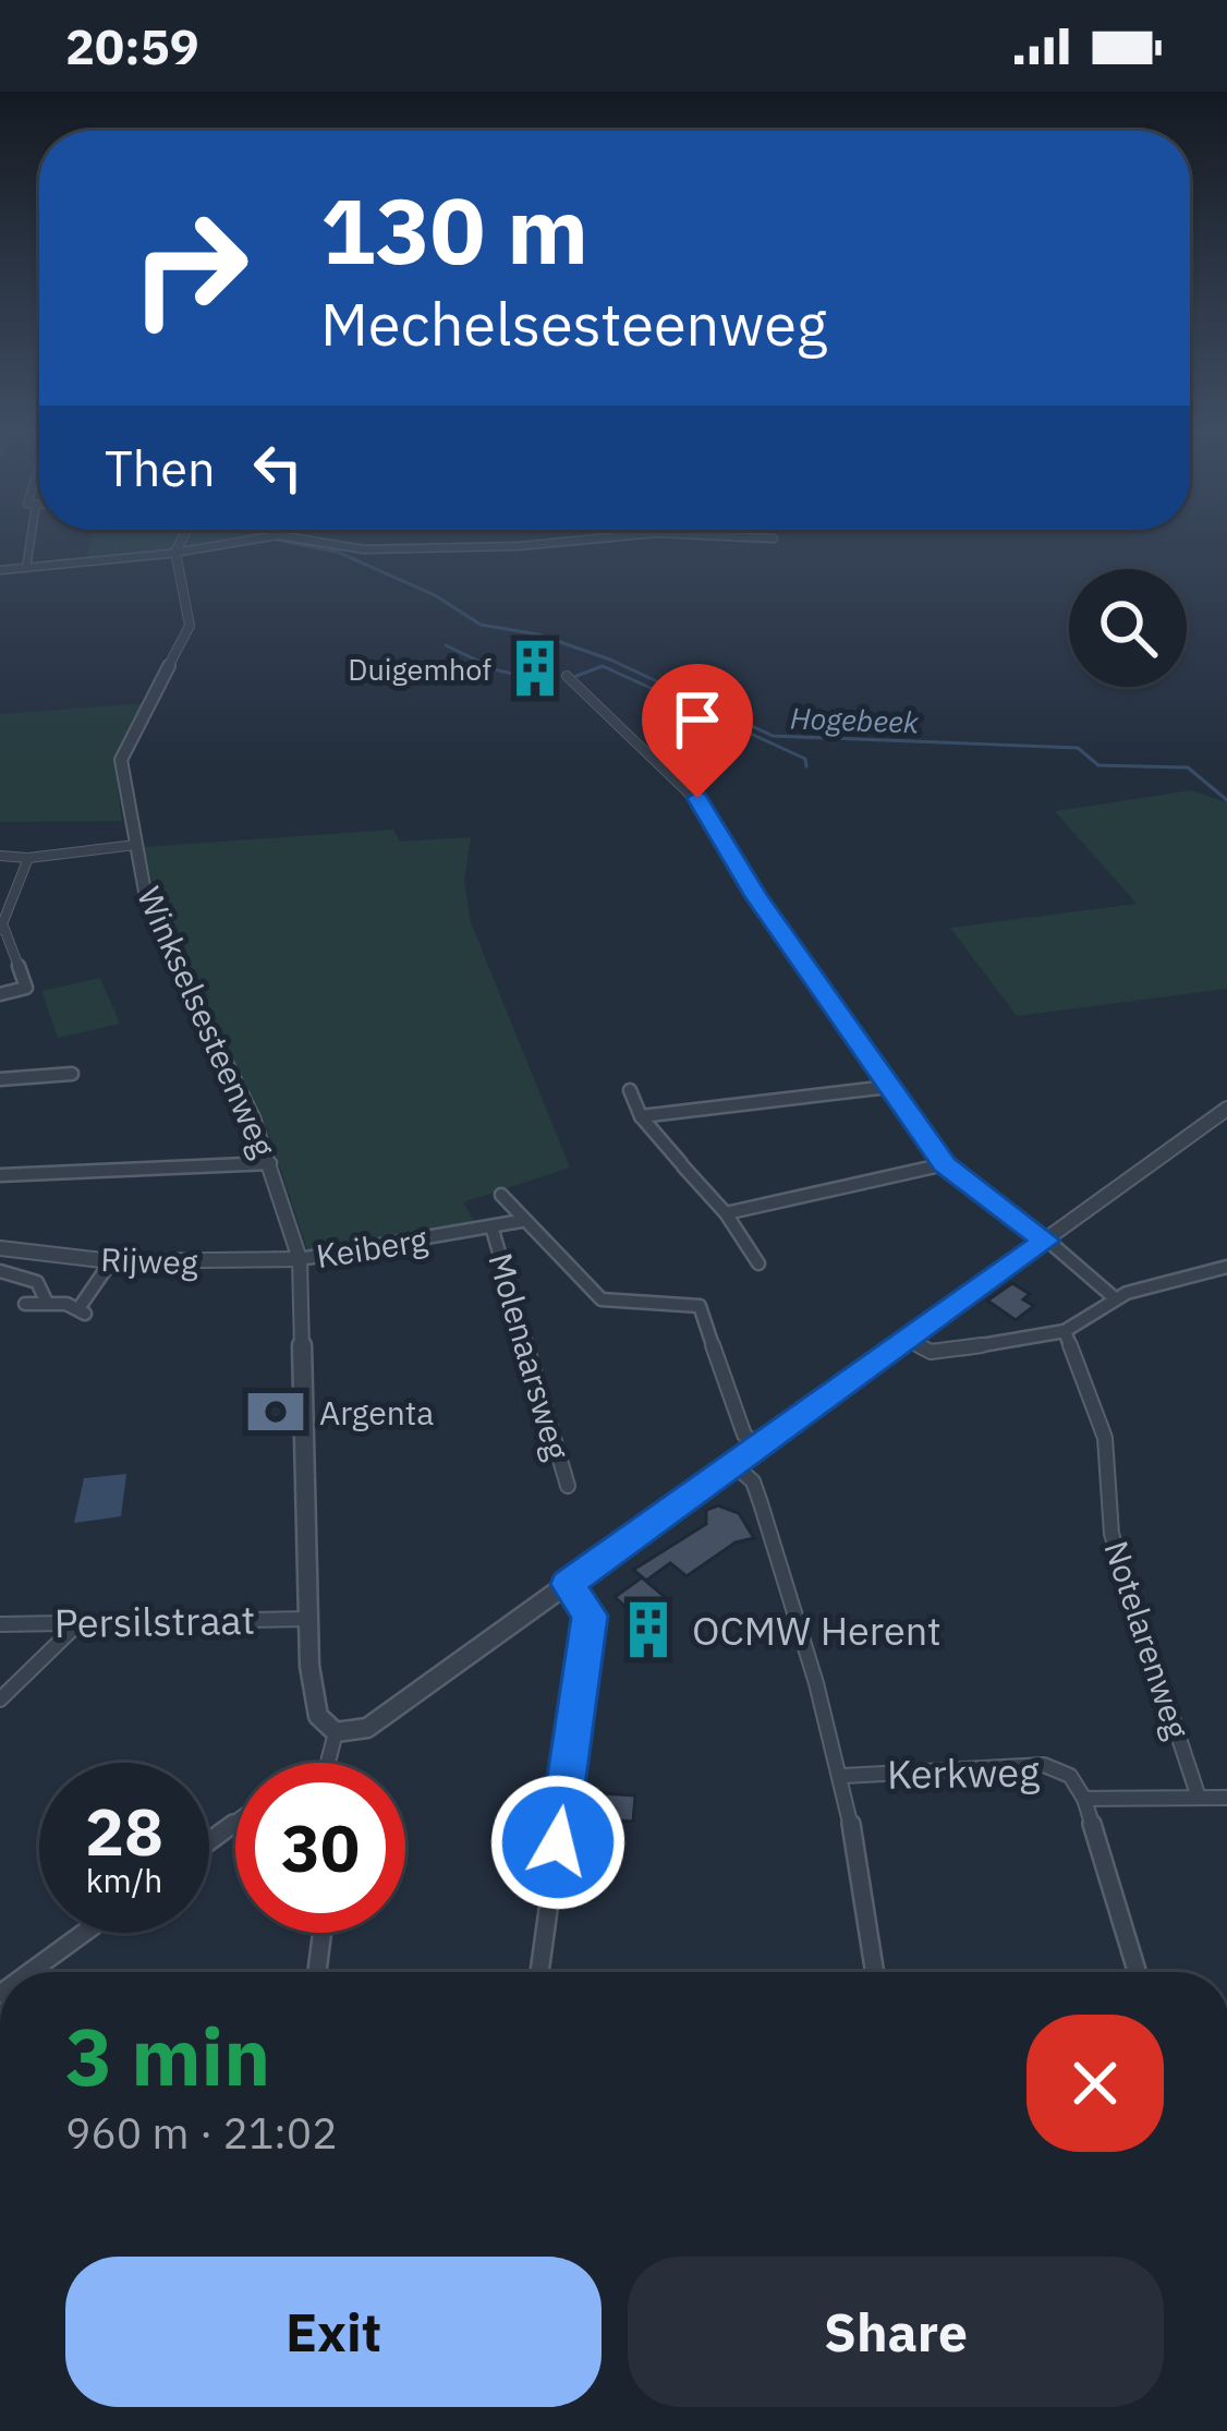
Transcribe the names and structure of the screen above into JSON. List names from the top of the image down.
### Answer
{
  "streets": {
    "street": [
      "Winkselsesteenweg",
      "Keiberg",
      "Rijweg",
      "Molenaarsweg",
      "Persilstraat",
      "Notelarenweg",
      "Kerkweg"
    ]
  },
  "crossings": [
    ["Winkselsesteenweg", "Keiberg"],
    ["Winkselsesteenweg", "Rijweg"],
    ["Winkselsesteenweg", "Persilstraat"],
    ["Keiberg", "Rijweg"],
    ["Keiberg", "Molenaarsweg"],
    ["Notelarenweg", "Kerkweg"]
  ],
  "water": ["Hogebeek"],
  "places": {
    "building": ["Duigemhof", "OCMW Herent"],
    "bank": ["Argenta"]
  },
  "page": {
    "status": "20:59",
    "turn": ["130 m", "Mechelsesteenweg"],
    "then": "Then",
    "speed": "28 km/h",
    "limit": "30",
    "heading": ["3 min", "960 m · 21:02"],
    "buttons": ["Exit", "Share"]
  }
}
